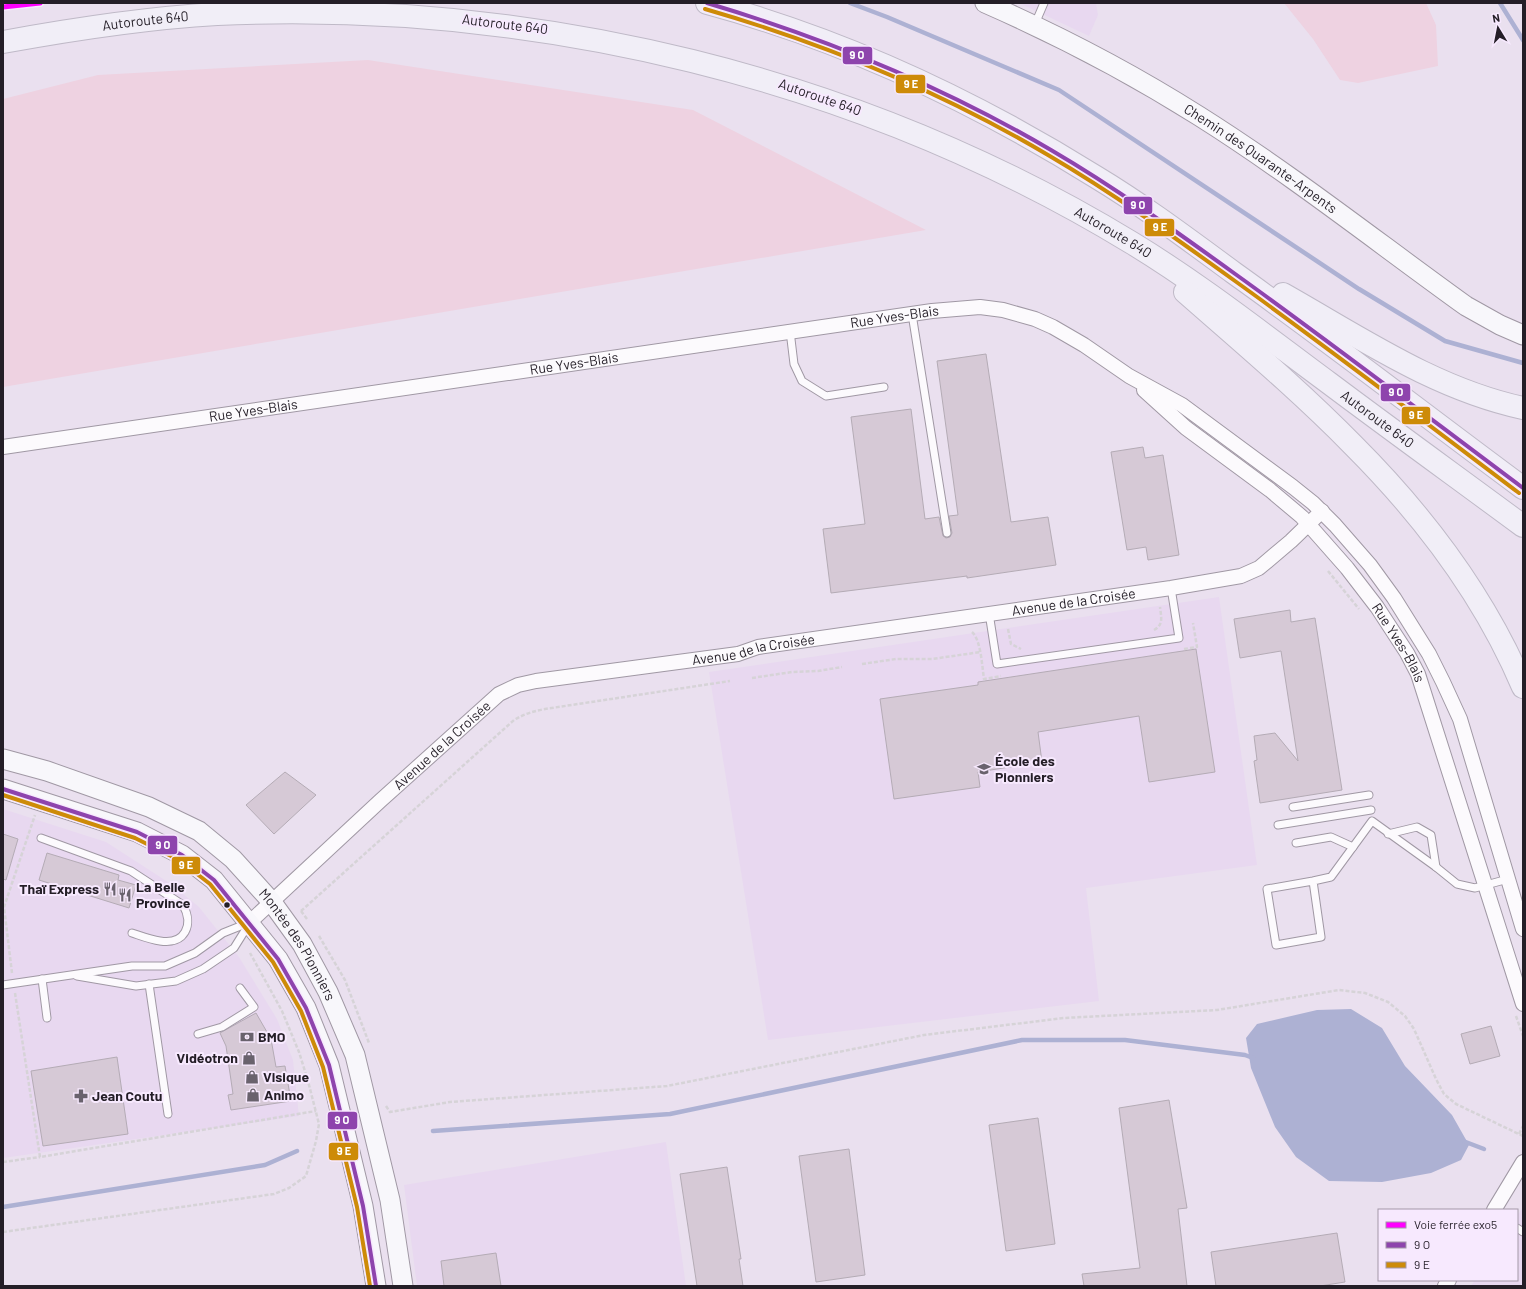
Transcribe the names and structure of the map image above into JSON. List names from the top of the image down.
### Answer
{
  "streets": {
    "highway": ["Autoroute 640"],
    "street": [
      "Chemin des Quarante-Arpents",
      "Rue Yves-Blais",
      "Avenue de la Croisée",
      "Montée des Pionniers"
    ]
  },
  "crossings": [
    ["Rue Yves-Blais", "Avenue de la Croisée"],
    ["Avenue de la Croisée", "Montée des Pionniers"]
  ],
  "places": {
    "school or university": ["École des Pionniers"],
    "restaurant": ["Thaï Express", "La Belle Province"],
    "bank": ["BMO"],
    "shop": ["Vidéotron", "Visique", "Animo"],
    "pharmacy": ["Jean Coutu"]
  },
  "lines": ["rail line exo5"],
  "legend": ["Voie ferrée exo5", "9 O", "9 E"],
  "north": "top"
}
